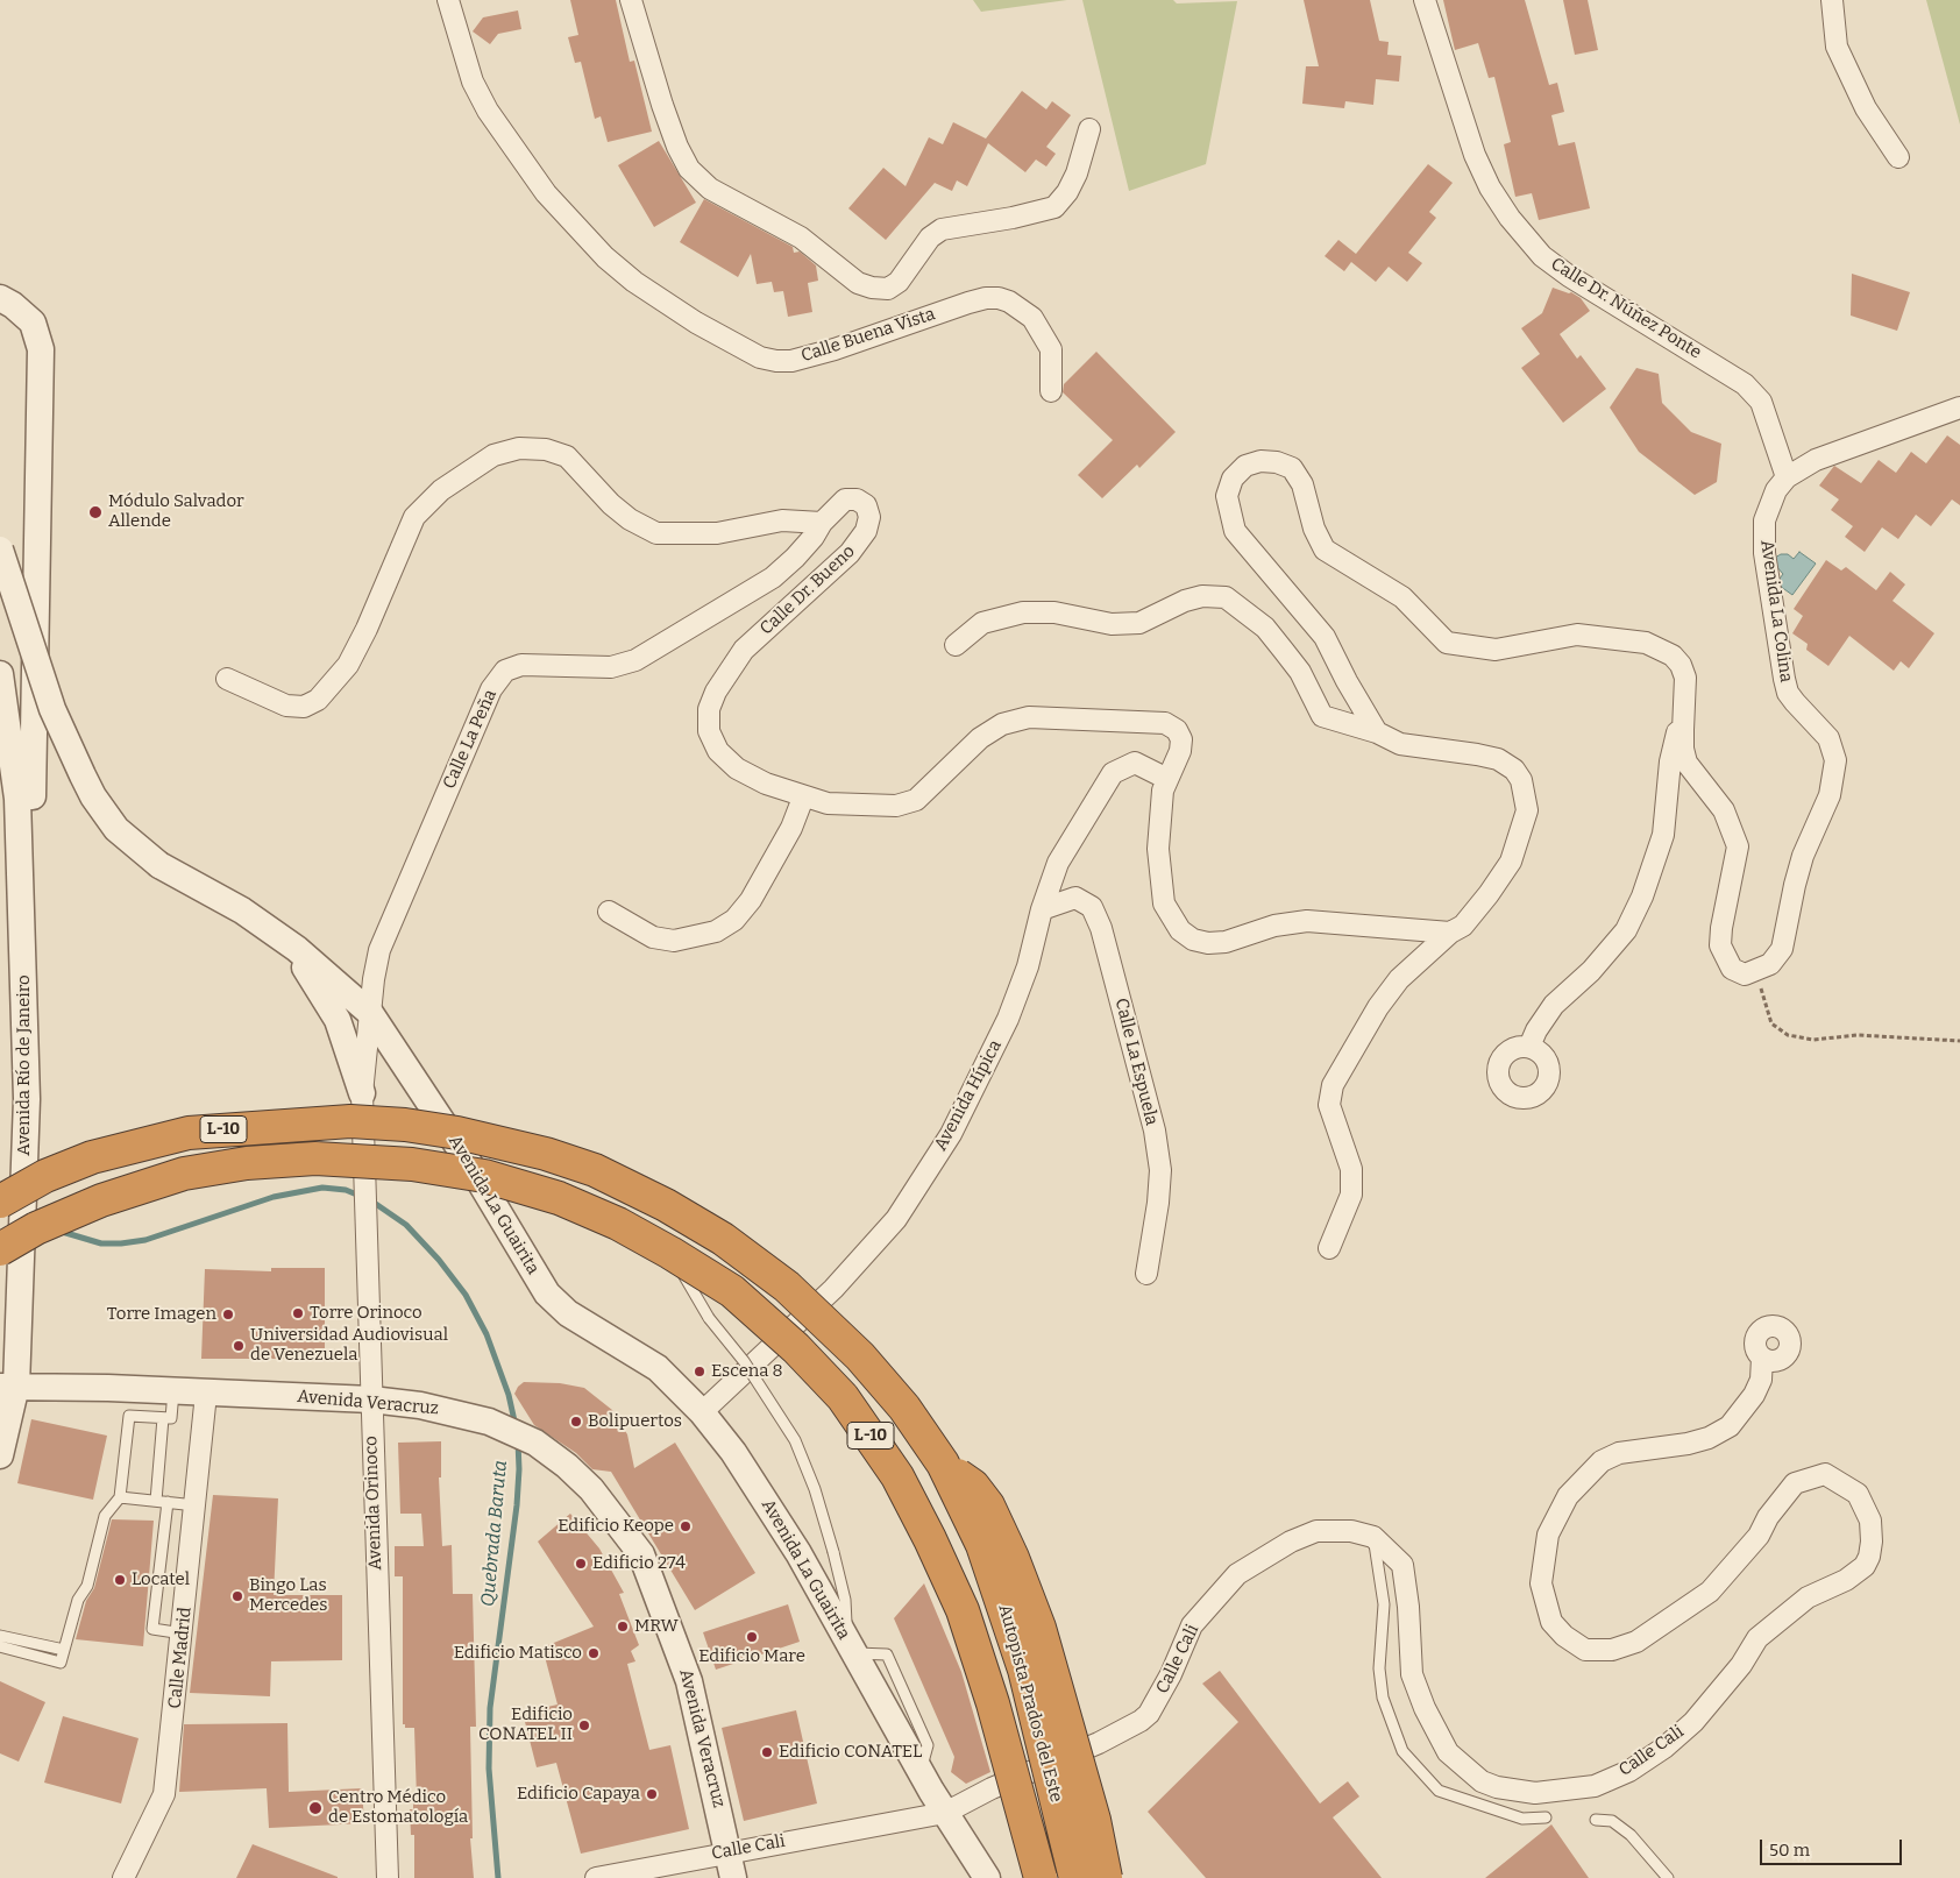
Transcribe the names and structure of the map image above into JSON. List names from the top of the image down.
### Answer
{
  "streets": {
    "highway": ["L-10", "Autopista Prados del Este"],
    "street": [
      "Calle Dr. Núñez Ponte",
      "Calle Buena Vista",
      "Calle Dr. Bueno",
      "Avenida La Colina",
      "Calle La Peña",
      "Calle La Espuela",
      "Avenida Río de Janeiro",
      "Avenida Hípica",
      "Avenida La Guairita",
      "Avenida Veracruz",
      "Avenida Orinoco",
      "Calle Madrid",
      "Calle Cali"
    ]
  },
  "crossings": [
    ["Calle Dr. Núñez Ponte", "Avenida La Colina"],
    ["Calle Dr. Bueno", "Calle La Peña"],
    ["Calle Dr. Bueno", "Avenida Hípica"],
    ["Calle La Peña", "Avenida La Guairita"],
    ["Calle La Peña", "Avenida Orinoco"],
    ["Calle La Espuela", "Avenida Hípica"],
    ["Avenida Río de Janeiro", "Avenida Veracruz"],
    ["Avenida Hípica", "Avenida La Guairita"],
    ["L-10", "Autopista Prados del Este"],
    ["Avenida La Guairita", "Calle Cali"],
    ["Avenida Veracruz", "Avenida Orinoco"],
    ["Avenida Veracruz", "Calle Madrid"],
    ["Avenida Veracruz", "Calle Cali"]
  ],
  "water": ["Quebrada Baruta"],
  "places": [
    "Módulo Salvador Allende",
    "Torre Orinoco",
    "Torre Imagen",
    "Universidad Audiovisual de Venezuela",
    "Escena 8",
    "Bolipuertos",
    "Edificio Keope",
    "Edificio 274",
    "Locatel",
    "Bingo Las Mercedes",
    "MRW",
    "Edificio Mare",
    "Edificio Matisco",
    "Edificio CONATEL II",
    "Edificio CONATEL",
    "Edificio Capaya",
    "Centro Médico de Estomatología"
  ],
  "scale_bar": "50 m"
}
